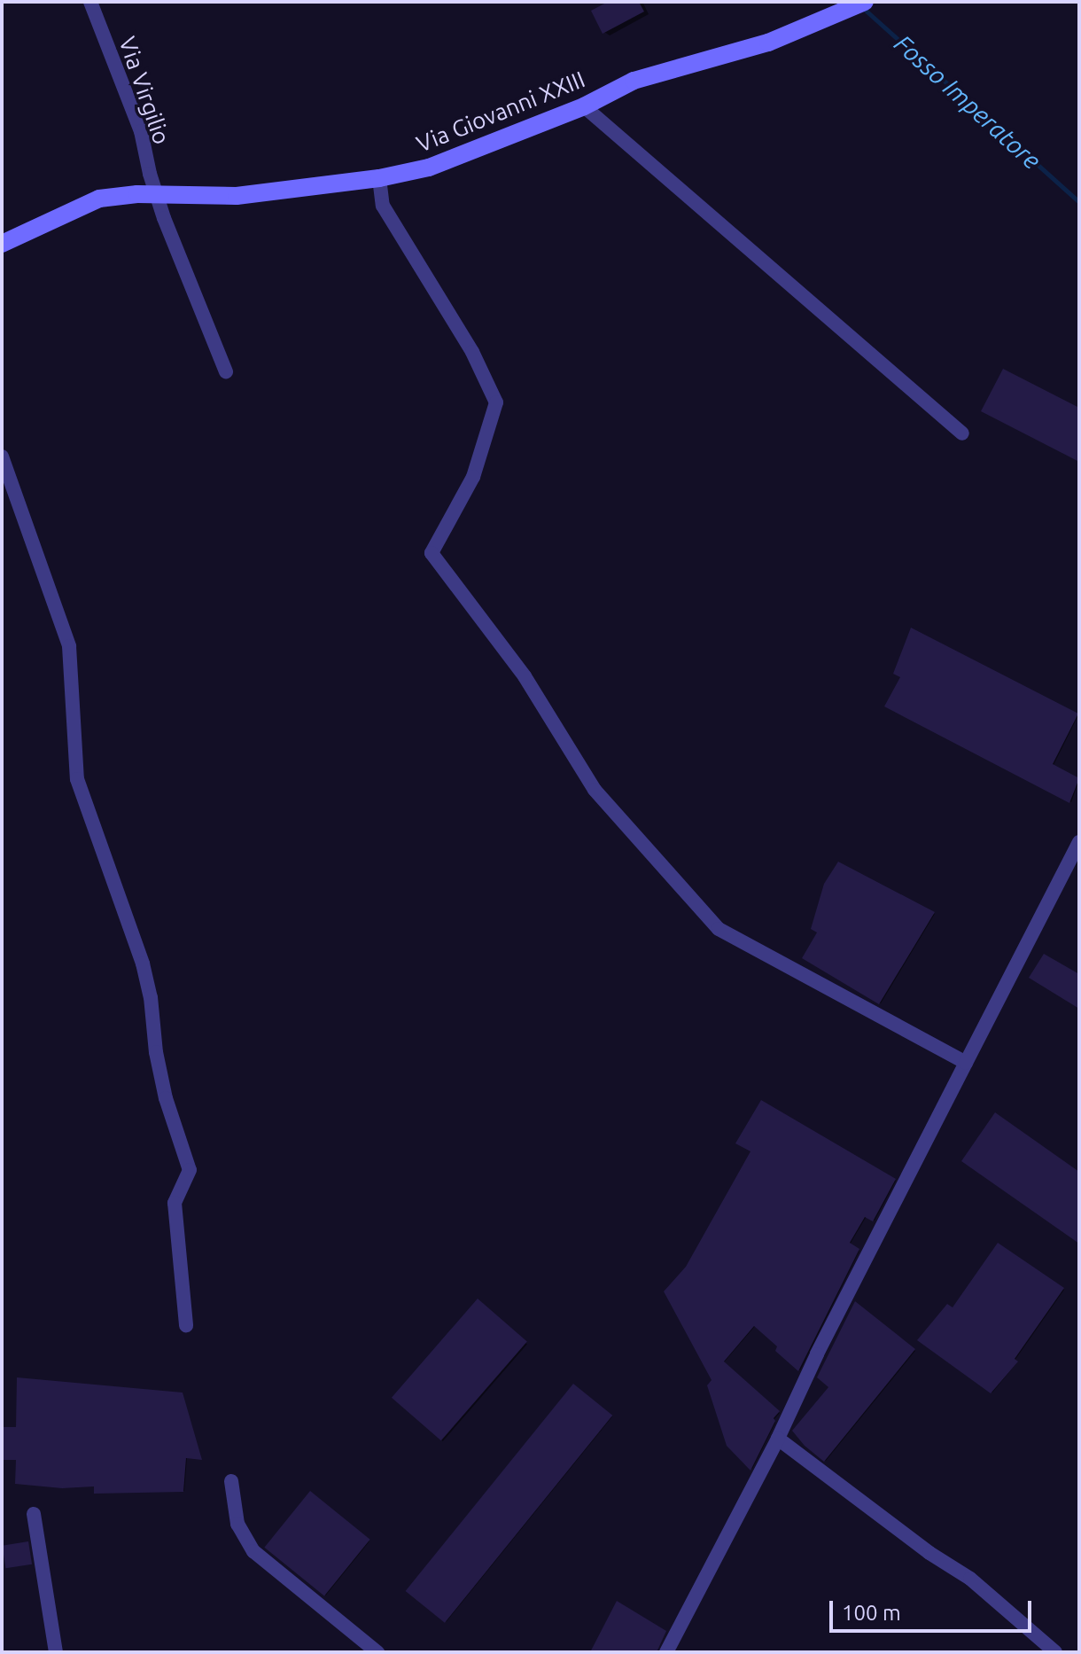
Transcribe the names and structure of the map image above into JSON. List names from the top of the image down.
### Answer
{
  "streets": {
    "main road": ["Via Giovanni XXIII"],
    "street": ["Via Virgilio"]
  },
  "crossings": [
    ["Via Virgilio", "Via Giovanni XXIII"]
  ],
  "water": ["Fosso Imperatore"],
  "scale_bar": "100 m"
}
